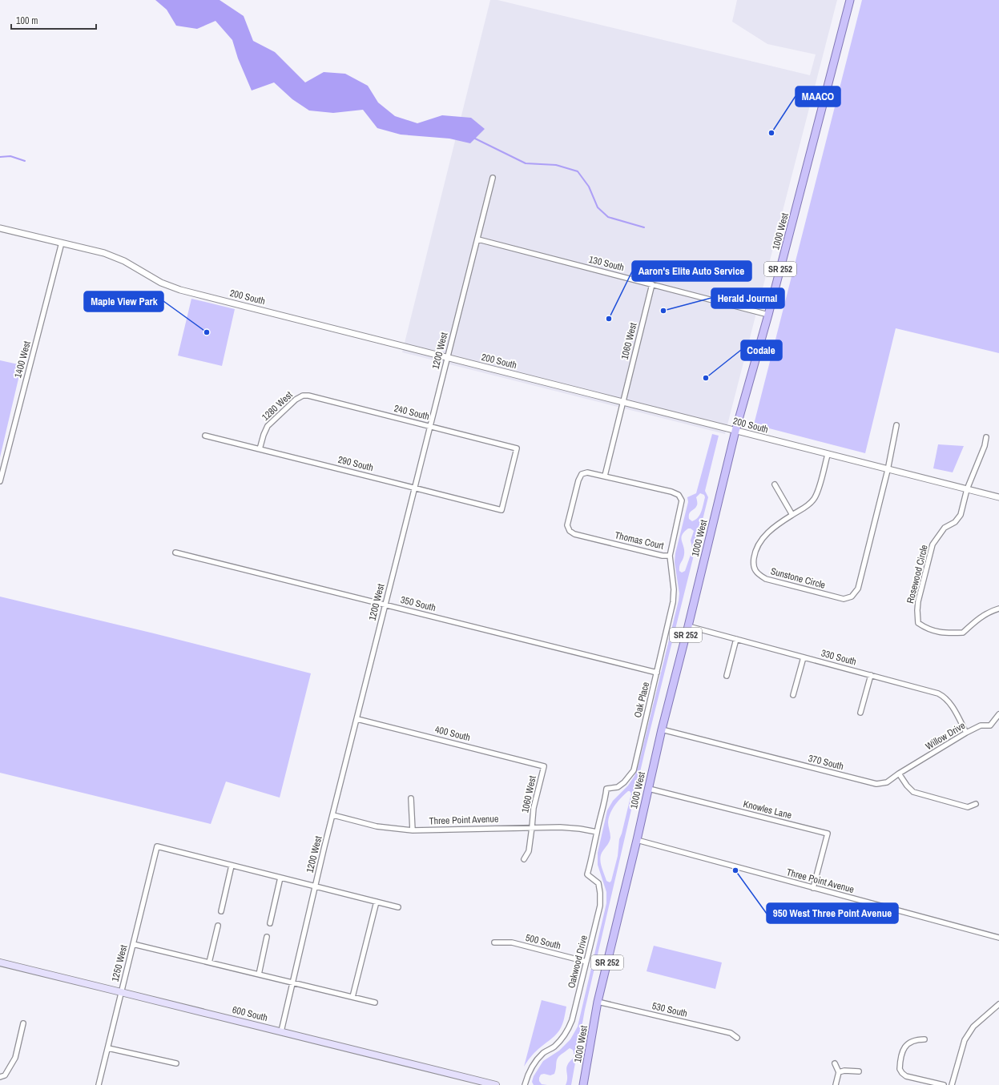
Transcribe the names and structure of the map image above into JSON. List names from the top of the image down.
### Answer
{
  "streets": {
    "main road": ["1000 West", "SR 252", "600 South"],
    "street": [
      "130 South",
      "200 South",
      "1060 West",
      "1200 West",
      "1400 West",
      "1280 West",
      "240 South",
      "290 South",
      "Thomas Court",
      "Rosewood Circle",
      "Sunstone Circle",
      "350 South",
      "330 South",
      "Oak Place",
      "400 South",
      "Willow Drive",
      "370 South",
      "Knowles Lane",
      "Three Point Avenue",
      "500 South",
      "Oakwood Drive",
      "1250 West",
      "530 South"
    ]
  },
  "crossings": [
    ["1000 West", "130 South"],
    ["1000 West", "200 South"],
    ["1000 West", "330 South"],
    ["1000 West", "370 South"],
    ["1000 West", "Knowles Lane"],
    ["1000 West", "Three Point Avenue"],
    ["1000 West", "530 South"],
    ["130 South", "1060 West"],
    ["130 South", "1200 West"],
    ["200 South", "1060 West"],
    ["200 South", "1200 West"],
    ["200 South", "1400 West"],
    ["200 South", "Rosewood Circle"],
    ["200 South", "Sunstone Circle"],
    ["1060 West", "400 South"],
    ["1060 West", "Three Point Avenue"],
    ["1200 West", "240 South"],
    ["1200 West", "290 South"],
    ["1200 West", "350 South"],
    ["1200 West", "400 South"],
    ["1200 West", "Three Point Avenue"],
    ["1200 West", "600 South"],
    ["1280 West", "240 South"],
    ["1280 West", "290 South"],
    ["240 South", "290 South"],
    ["Thomas Court", "Oak Place"],
    ["350 South", "Oak Place"],
    ["330 South", "Willow Drive"],
    ["Oak Place", "Three Point Avenue"],
    ["Oak Place", "Oakwood Drive"],
    ["Willow Drive", "370 South"],
    ["Knowles Lane", "Three Point Avenue"],
    ["Three Point Avenue", "Oakwood Drive"],
    ["500 South", "Oakwood Drive"],
    ["1250 West", "600 South"]
  ],
  "places": [
    "MAACO",
    "Herald Journal",
    "Aaron's Elite Auto Service",
    "Maple View Park",
    "Codale",
    "950 West Three Point Avenue"
  ],
  "scale_bar": "100 m"
}
